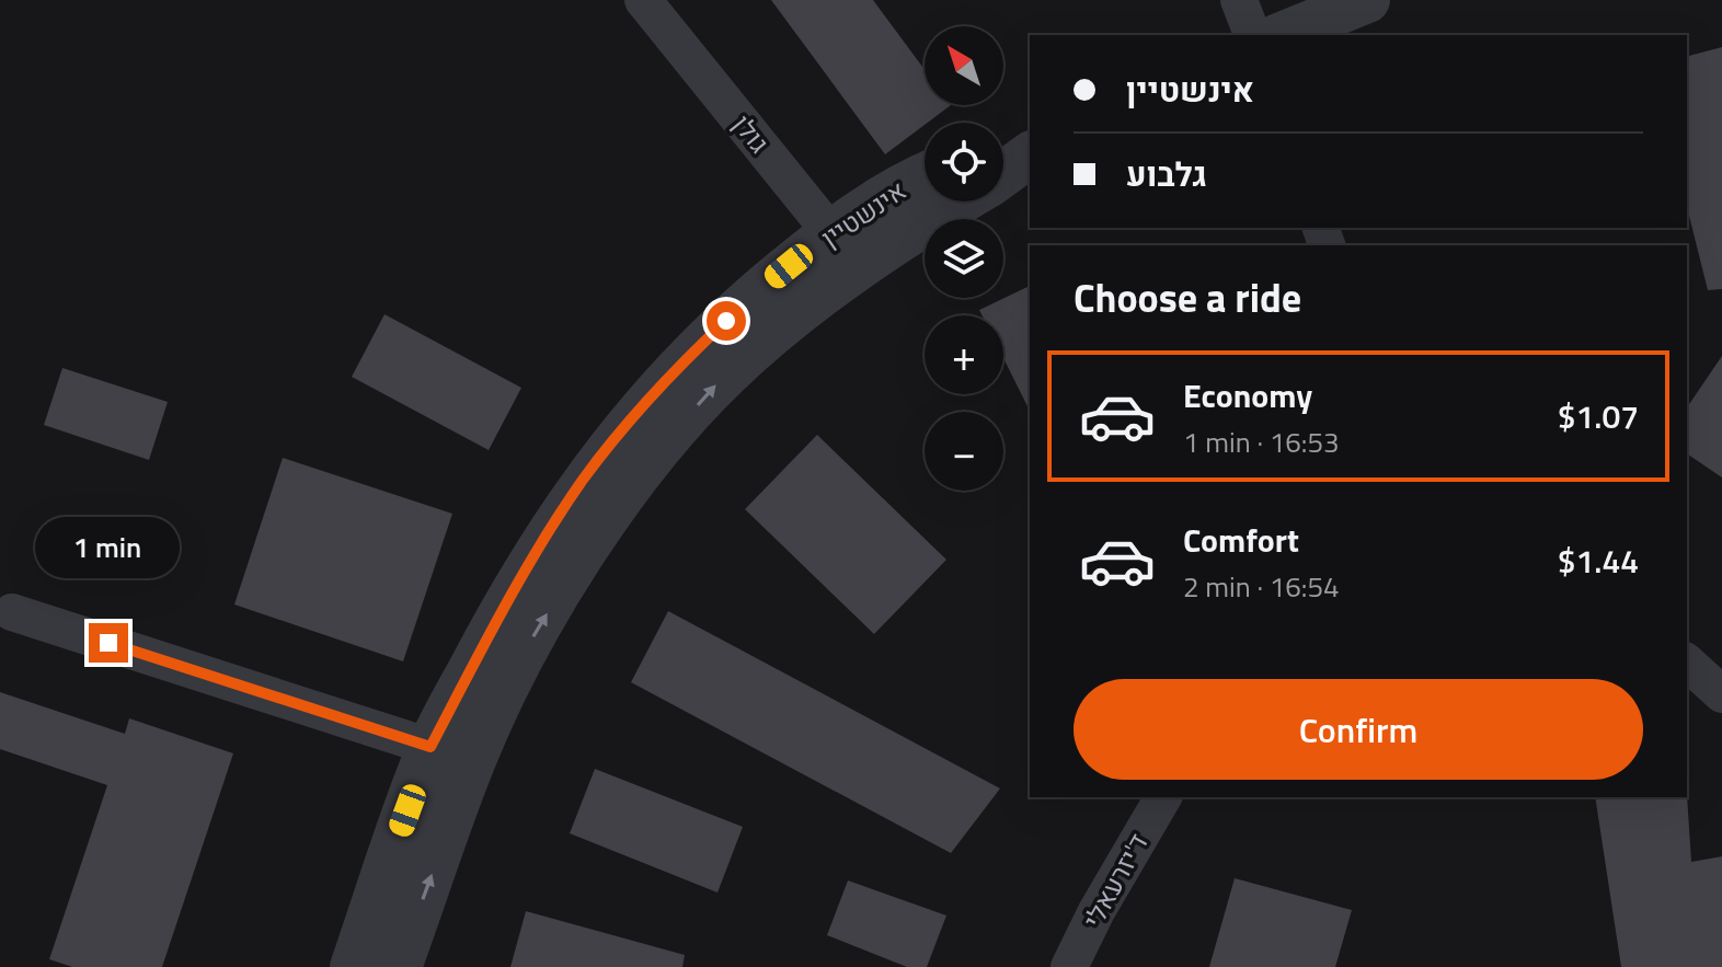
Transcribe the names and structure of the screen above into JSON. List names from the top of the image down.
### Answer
{
  "streets": {
    "street": ["גולן", "אינשטיין", "ד'יזרעאלי"]
  },
  "crossings": [
    ["גולן", "אינשטיין"]
  ],
  "north": "top left",
  "page": {
    "map_buttons": ["+", "−"],
    "banner": ["אינשטיין", "גלבוע"],
    "heading": "Choose a ride",
    "list": [
      {
        "name": "Economy",
        "note": "1 min · 16:53",
        "value": "$1.07"
      },
      {
        "name": "Comfort",
        "note": "2 min · 16:54",
        "value": "$1.44"
      }
    ],
    "bubble": "1 min",
    "buttons": "Confirm"
  }
}
